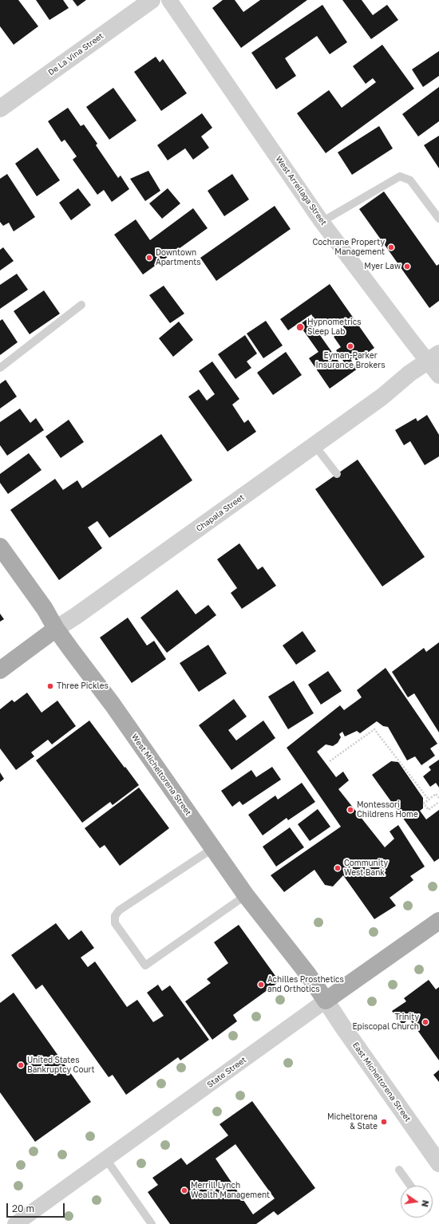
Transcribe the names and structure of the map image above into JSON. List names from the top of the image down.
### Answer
{
  "streets": {
    "main road": ["Chapala Street", "West Micheltorena Street", "State Street"],
    "street": ["De La Vina Street", "West Arrellaga Street", "East Micheltorena Street"]
  },
  "crossings": [
    ["West Arrellaga Street", "Chapala Street"],
    ["Chapala Street", "West Micheltorena Street"],
    ["West Micheltorena Street", "State Street"],
    ["West Micheltorena Street", "East Micheltorena Street"],
    ["State Street", "East Micheltorena Street"]
  ],
  "places": [
    "Cochrane Property Management",
    "Downtown Apartments",
    "Myer Law",
    "Hypnometrics Sleep Lab",
    "Eyman-Parker Insurance Brokers",
    "Three Pickles",
    "Montessori Childrens Home",
    "Community West Bank",
    "Achilles Prosthetics and Orthotics",
    "Trinity Episcopal Church",
    "United States Bankruptcy Court",
    "Micheltorena & State",
    "Merrill Lynch Wealth Management"
  ],
  "scale_bar": "20 m",
  "north": "right"
}
